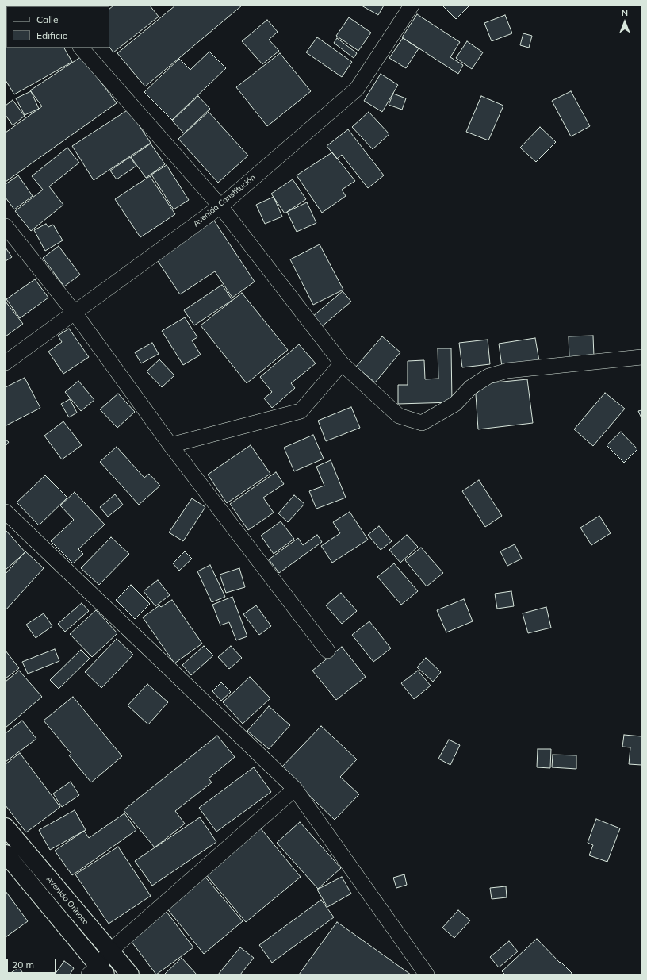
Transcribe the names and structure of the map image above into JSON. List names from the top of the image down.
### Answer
{
  "streets": {
    "main road": ["Avenida Orinoco"],
    "street": ["Avenida Constitución"]
  },
  "legend": ["Calle", "Edificio"],
  "scale_bar": "20 m",
  "north": "top"
}
